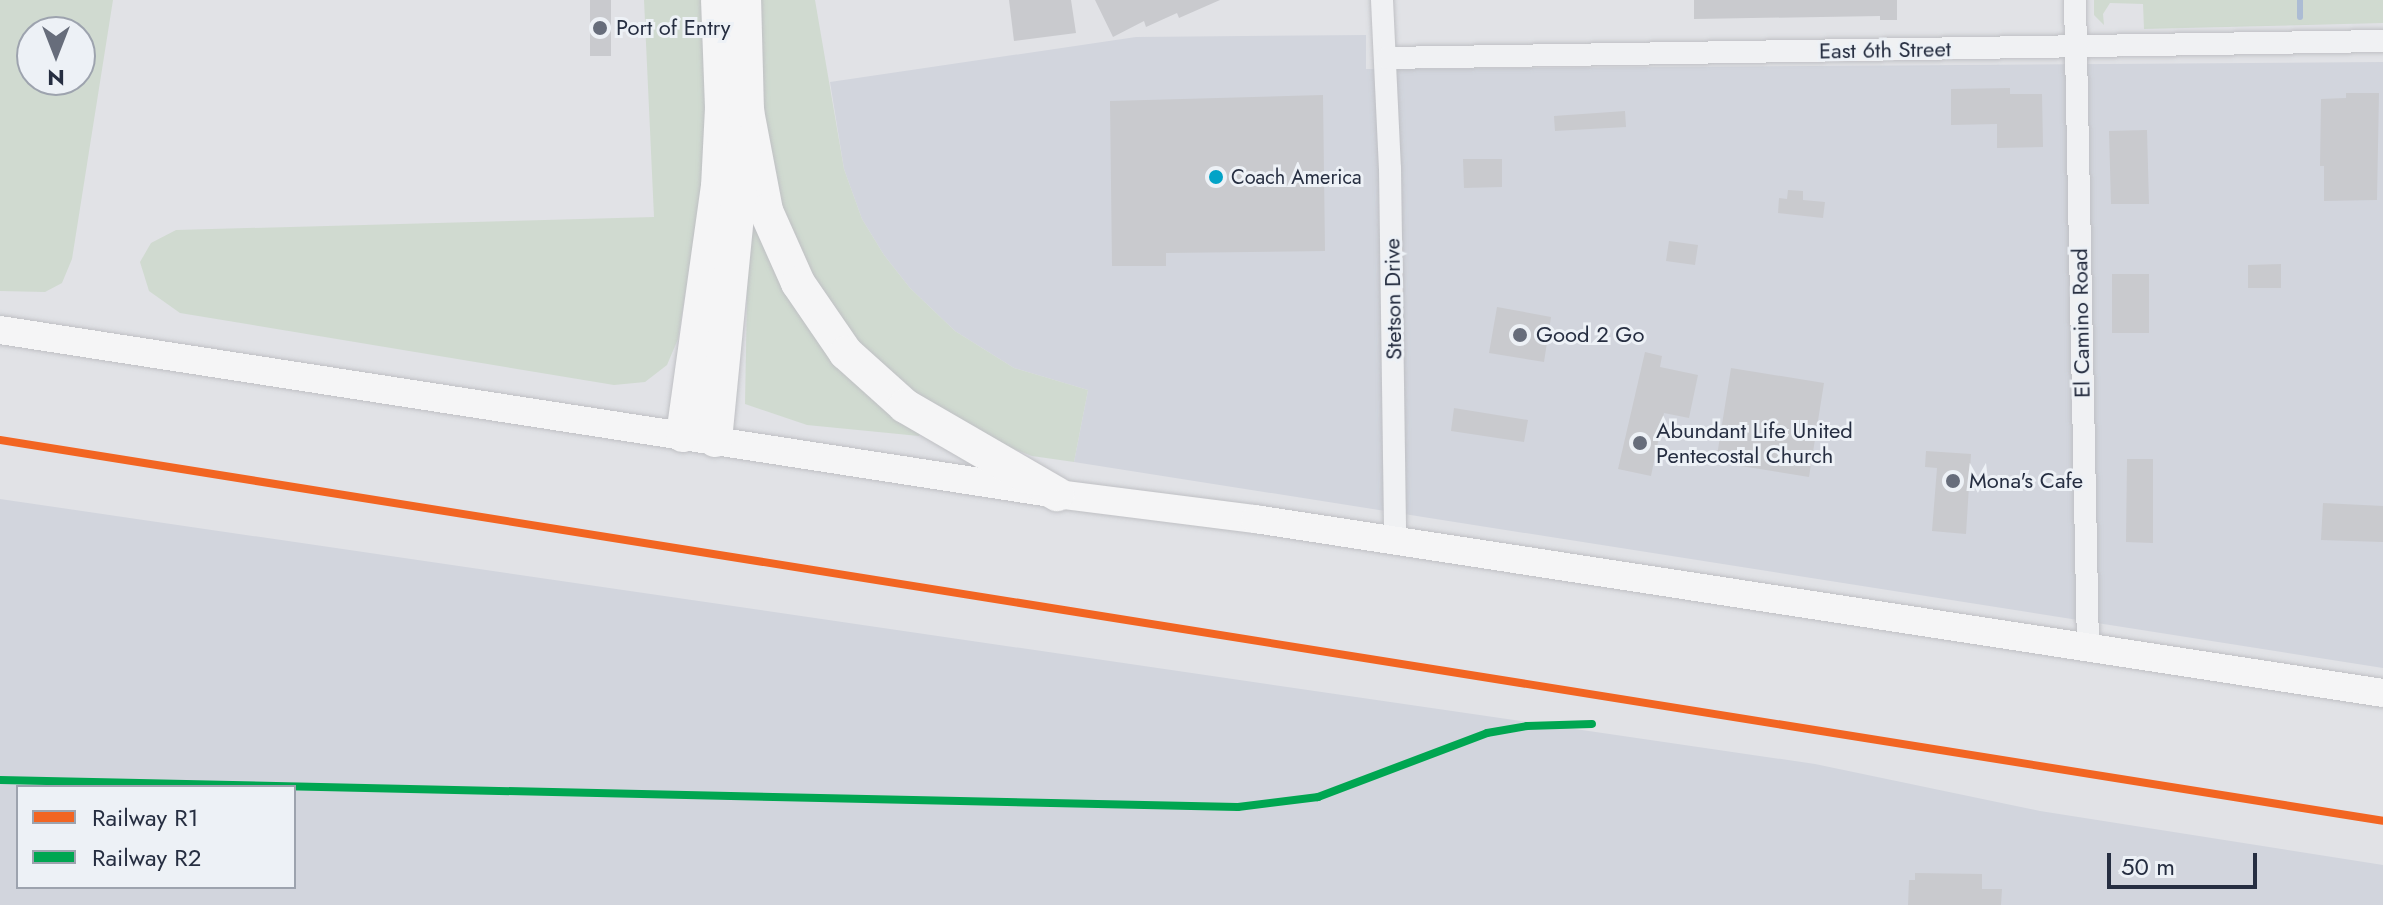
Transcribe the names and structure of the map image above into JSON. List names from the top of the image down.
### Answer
{
  "streets": {
    "street": ["East 6th Street", "Stetson Drive", "El Camino Road"]
  },
  "crossings": [
    ["East 6th Street", "Stetson Drive"],
    ["East 6th Street", "El Camino Road"]
  ],
  "places": [
    "Port of Entry",
    "Coach America",
    "Good 2 Go",
    "Abundant Life United Pentecostal Church",
    "Mona's Cafe"
  ],
  "lines": ["rail line R1", "rail line R2"],
  "legend": ["Railway R1", "Railway R2"],
  "scale_bar": "50 m",
  "north": "bottom"
}
